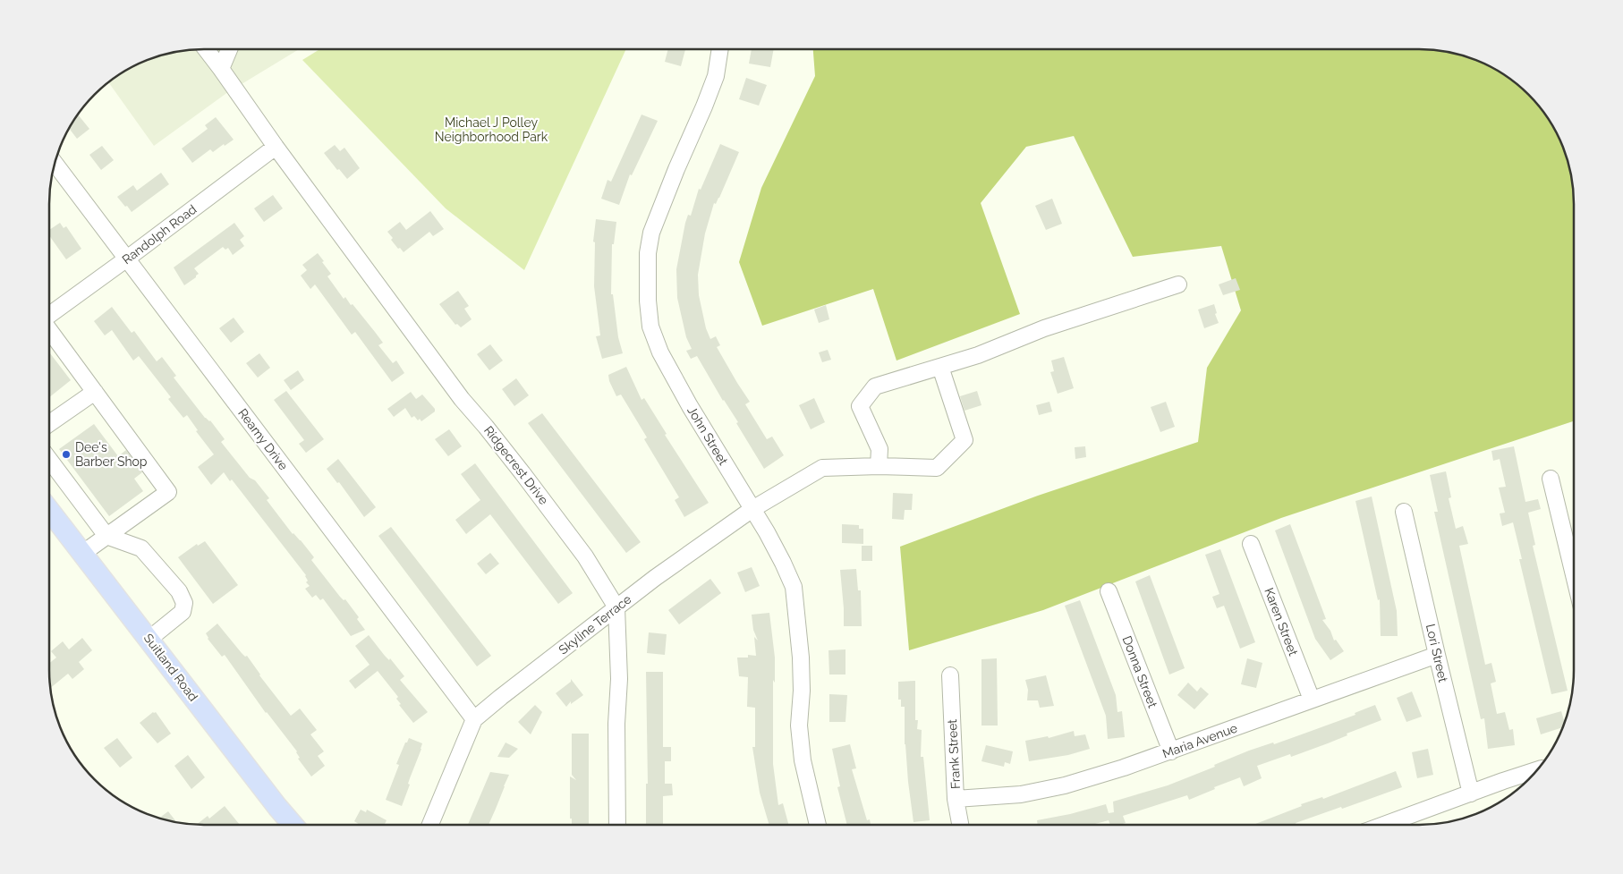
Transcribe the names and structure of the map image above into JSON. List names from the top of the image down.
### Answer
{
  "streets": {
    "main road": ["Suitland Road"],
    "street": [
      "Randolph Road",
      "John Street",
      "Reamy Drive",
      "Ridgecrest Drive",
      "Karen Street",
      "Skyline Terrace",
      "Lori Street",
      "Donna Street",
      "Maria Avenue",
      "Frank Street"
    ]
  },
  "crossings": [
    ["Randolph Road", "Reamy Drive"],
    ["Randolph Road", "Ridgecrest Drive"],
    ["John Street", "Skyline Terrace"],
    ["Reamy Drive", "Skyline Terrace"],
    ["Ridgecrest Drive", "Skyline Terrace"],
    ["Karen Street", "Maria Avenue"],
    ["Lori Street", "Maria Avenue"],
    ["Donna Street", "Maria Avenue"],
    ["Maria Avenue", "Frank Street"]
  ],
  "parks": ["Michael J Polley Neighborhood Park"],
  "places": ["Dee's Barber Shop"]
}
